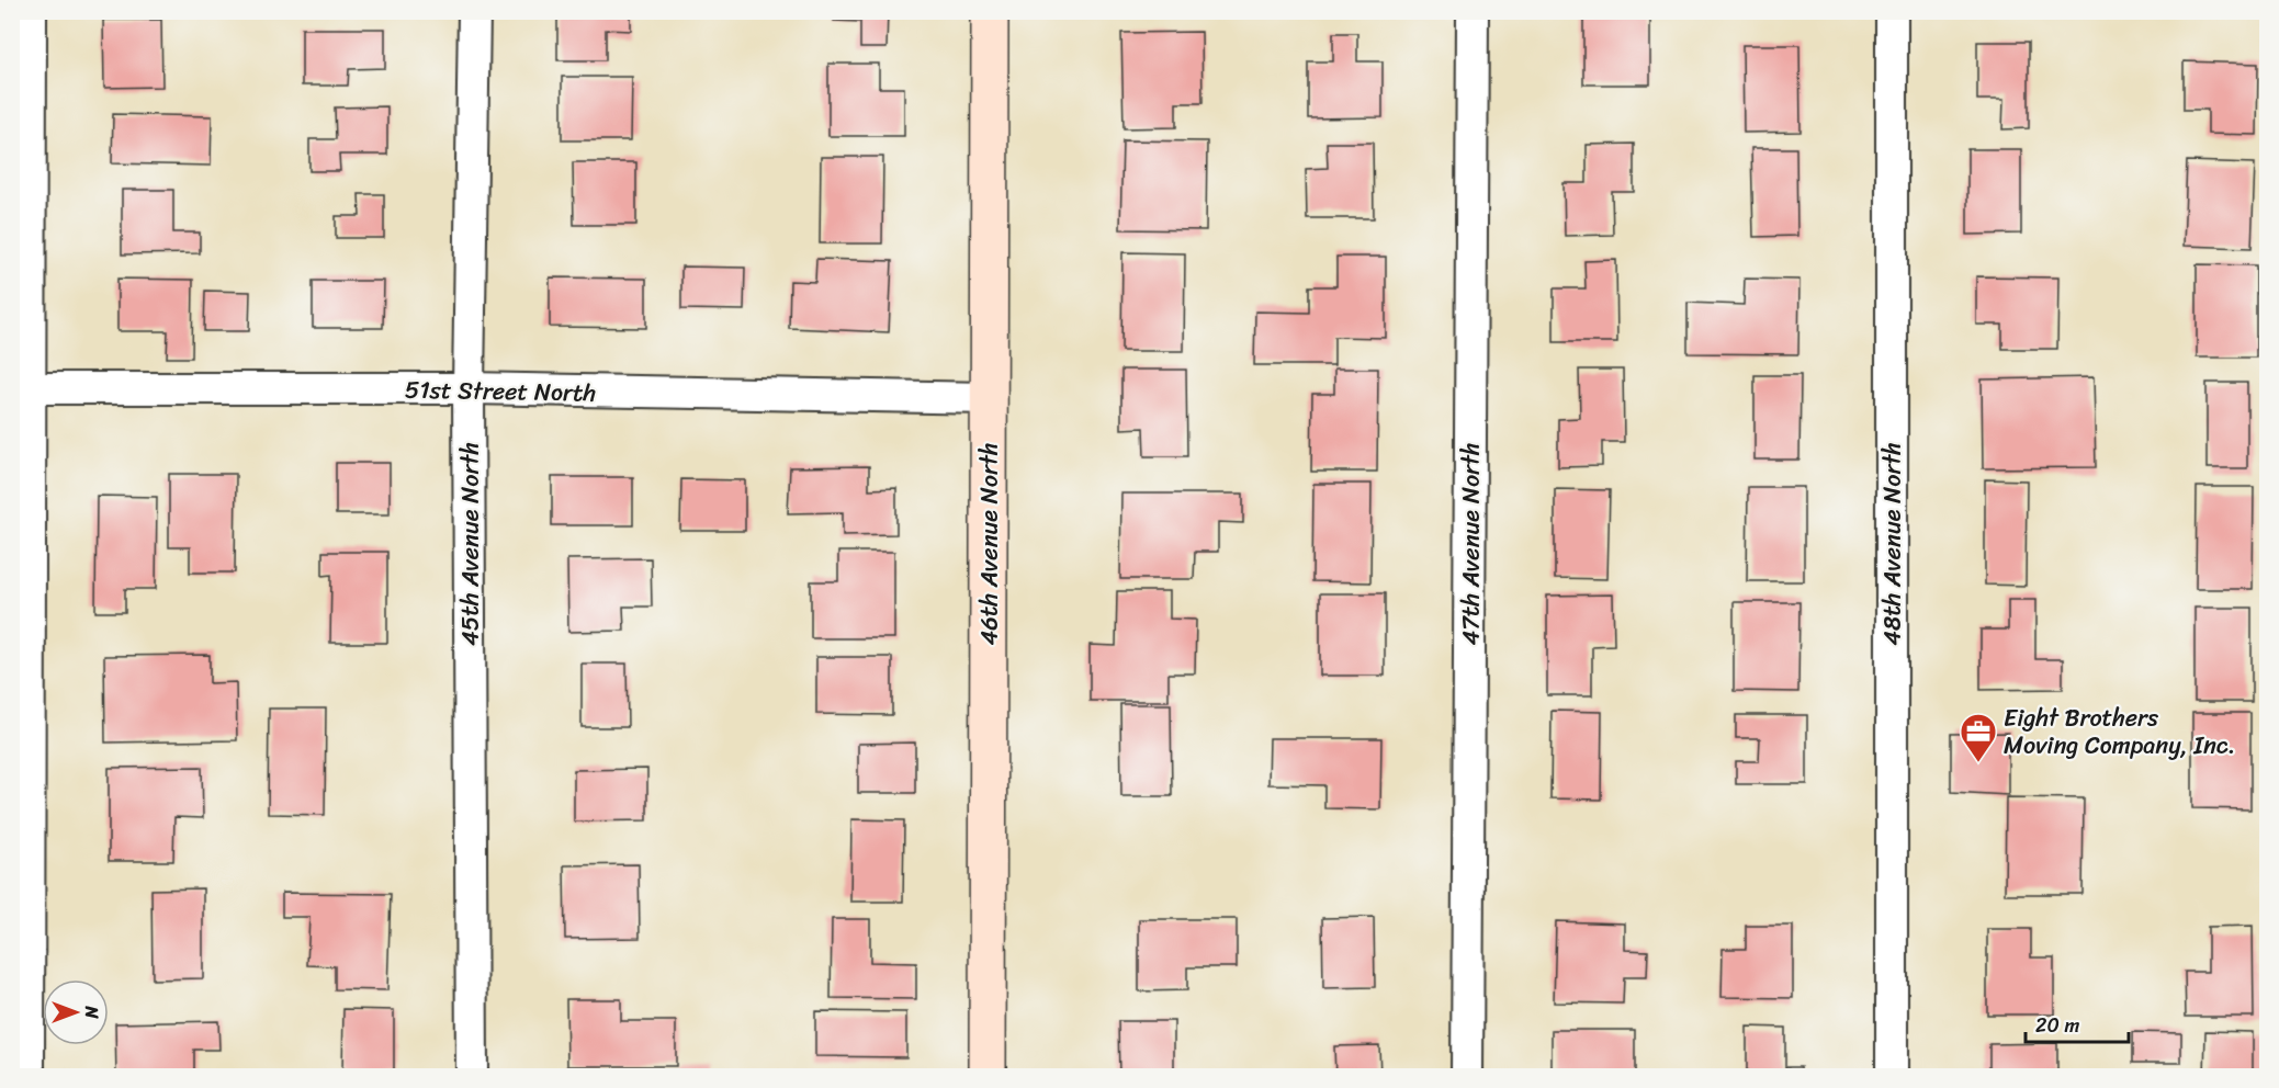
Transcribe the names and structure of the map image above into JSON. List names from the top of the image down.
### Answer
{
  "streets": {
    "street": [
      "51st Street North",
      "45th Avenue North",
      "46th Avenue North",
      "47th Avenue North",
      "48th Avenue North"
    ]
  },
  "crossings": [
    ["51st Street North", "45th Avenue North"],
    ["51st Street North", "46th Avenue North"]
  ],
  "places": {
    "office": ["Eight Brothers Moving Company, Inc."]
  },
  "scale_bar": "20 m",
  "north": "right"
}
